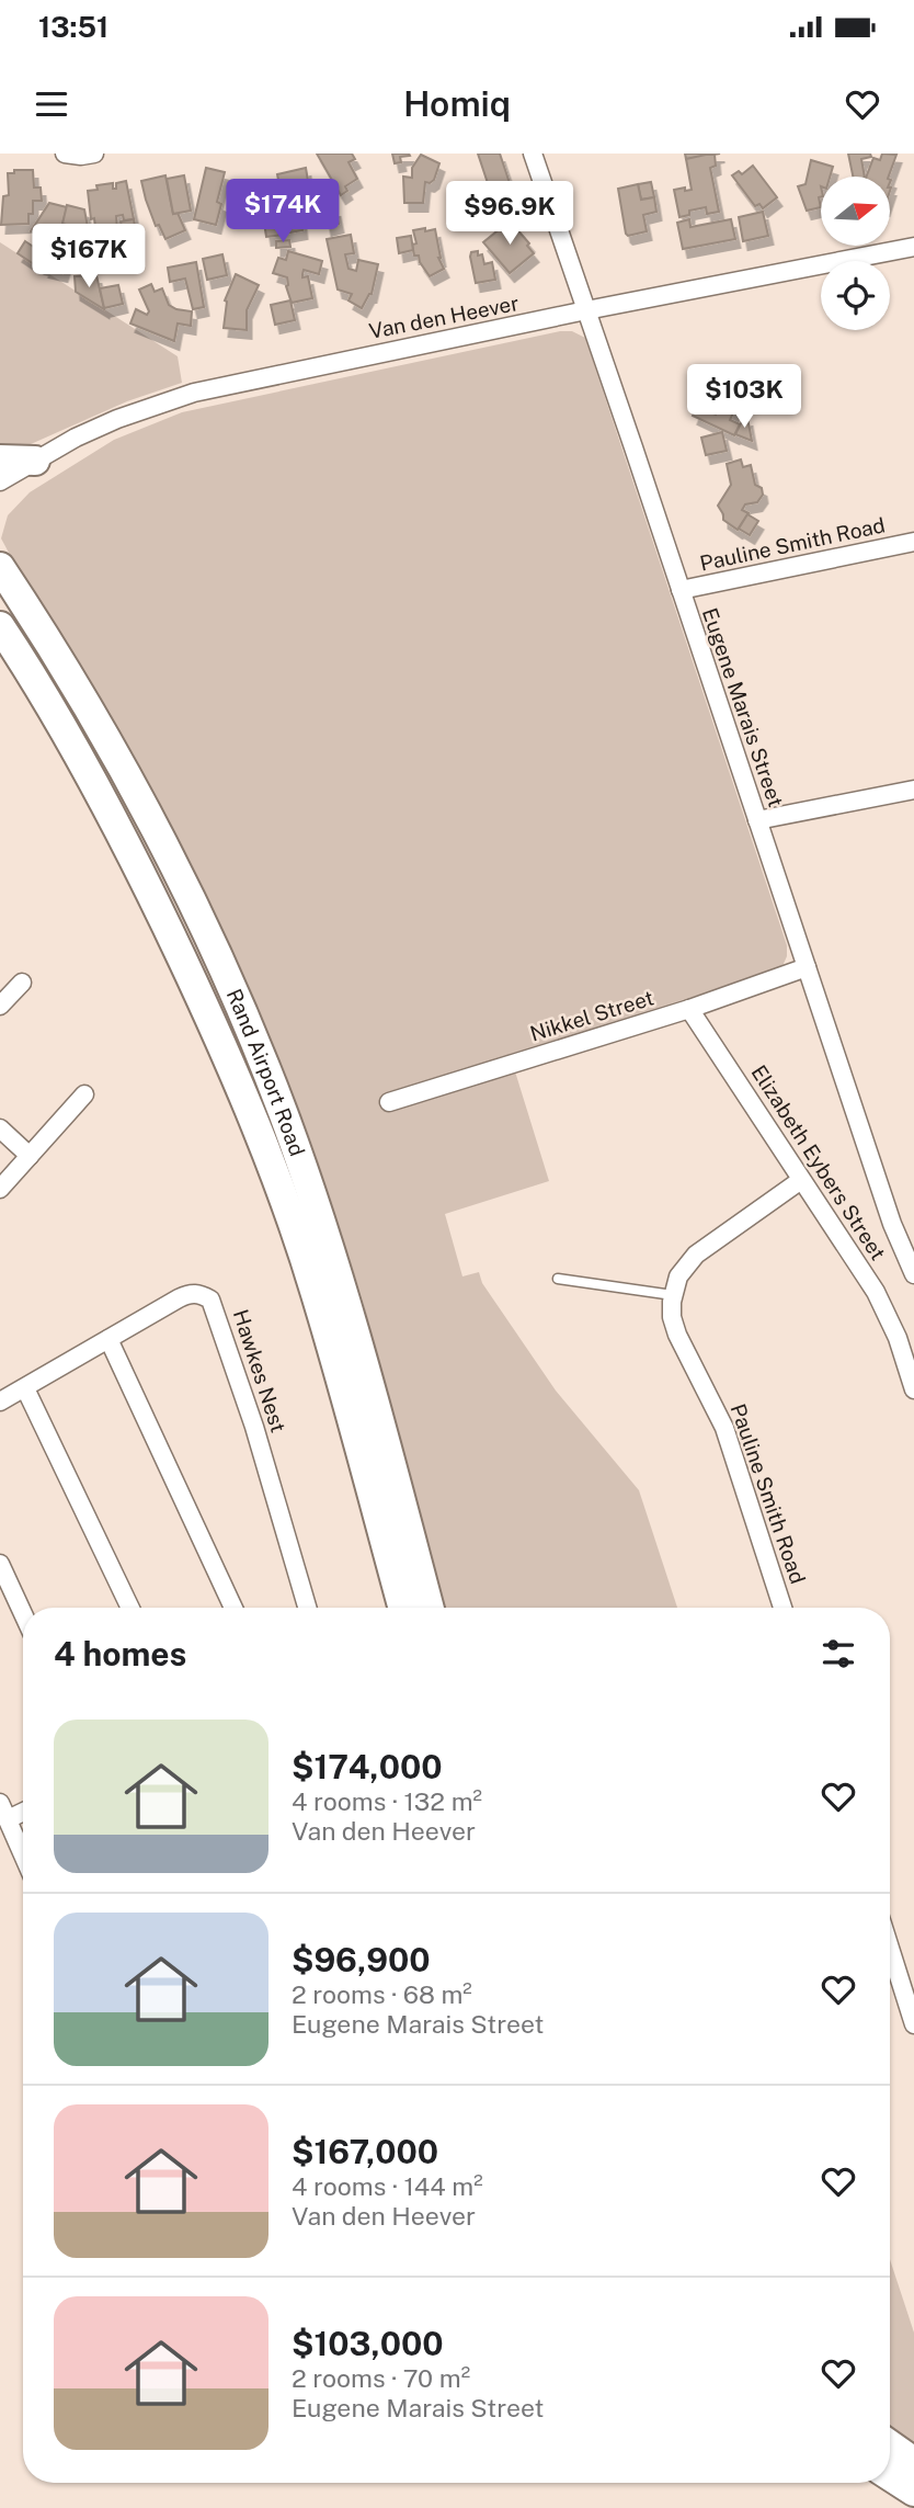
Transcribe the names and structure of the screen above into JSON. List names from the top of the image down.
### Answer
{
  "streets": {
    "main road": ["Rand Airport Road"],
    "street": [
      "Van den Heever",
      "Pauline Smith Road",
      "Eugene Marais Street",
      "Nikkel Street",
      "Elizabeth Eybers Street",
      "Hawkes Nest"
    ]
  },
  "crossings": [
    ["Van den Heever", "Eugene Marais Street"],
    ["Pauline Smith Road", "Eugene Marais Street"],
    ["Eugene Marais Street", "Nikkel Street"],
    ["Nikkel Street", "Elizabeth Eybers Street"]
  ],
  "north": "right",
  "page": {
    "status": "13:51",
    "header": "Homiq",
    "price": [
      "$174K",
      "$96.9K",
      "$167K",
      "$103K"
    ],
    "heading": "4 homes",
    "list": [
      {
        "name": "$174,000",
        "note": "4 rooms · 132 m² · Van den Heever"
      },
      {
        "name": "$96,900",
        "note": "2 rooms · 68 m² · Eugene Marais Street"
      },
      {
        "name": "$167,000",
        "note": "4 rooms · 144 m² · Van den Heever"
      },
      {
        "name": "$103,000",
        "note": "2 rooms · 70 m² · Eugene Marais Street"
      }
    ]
  }
}
